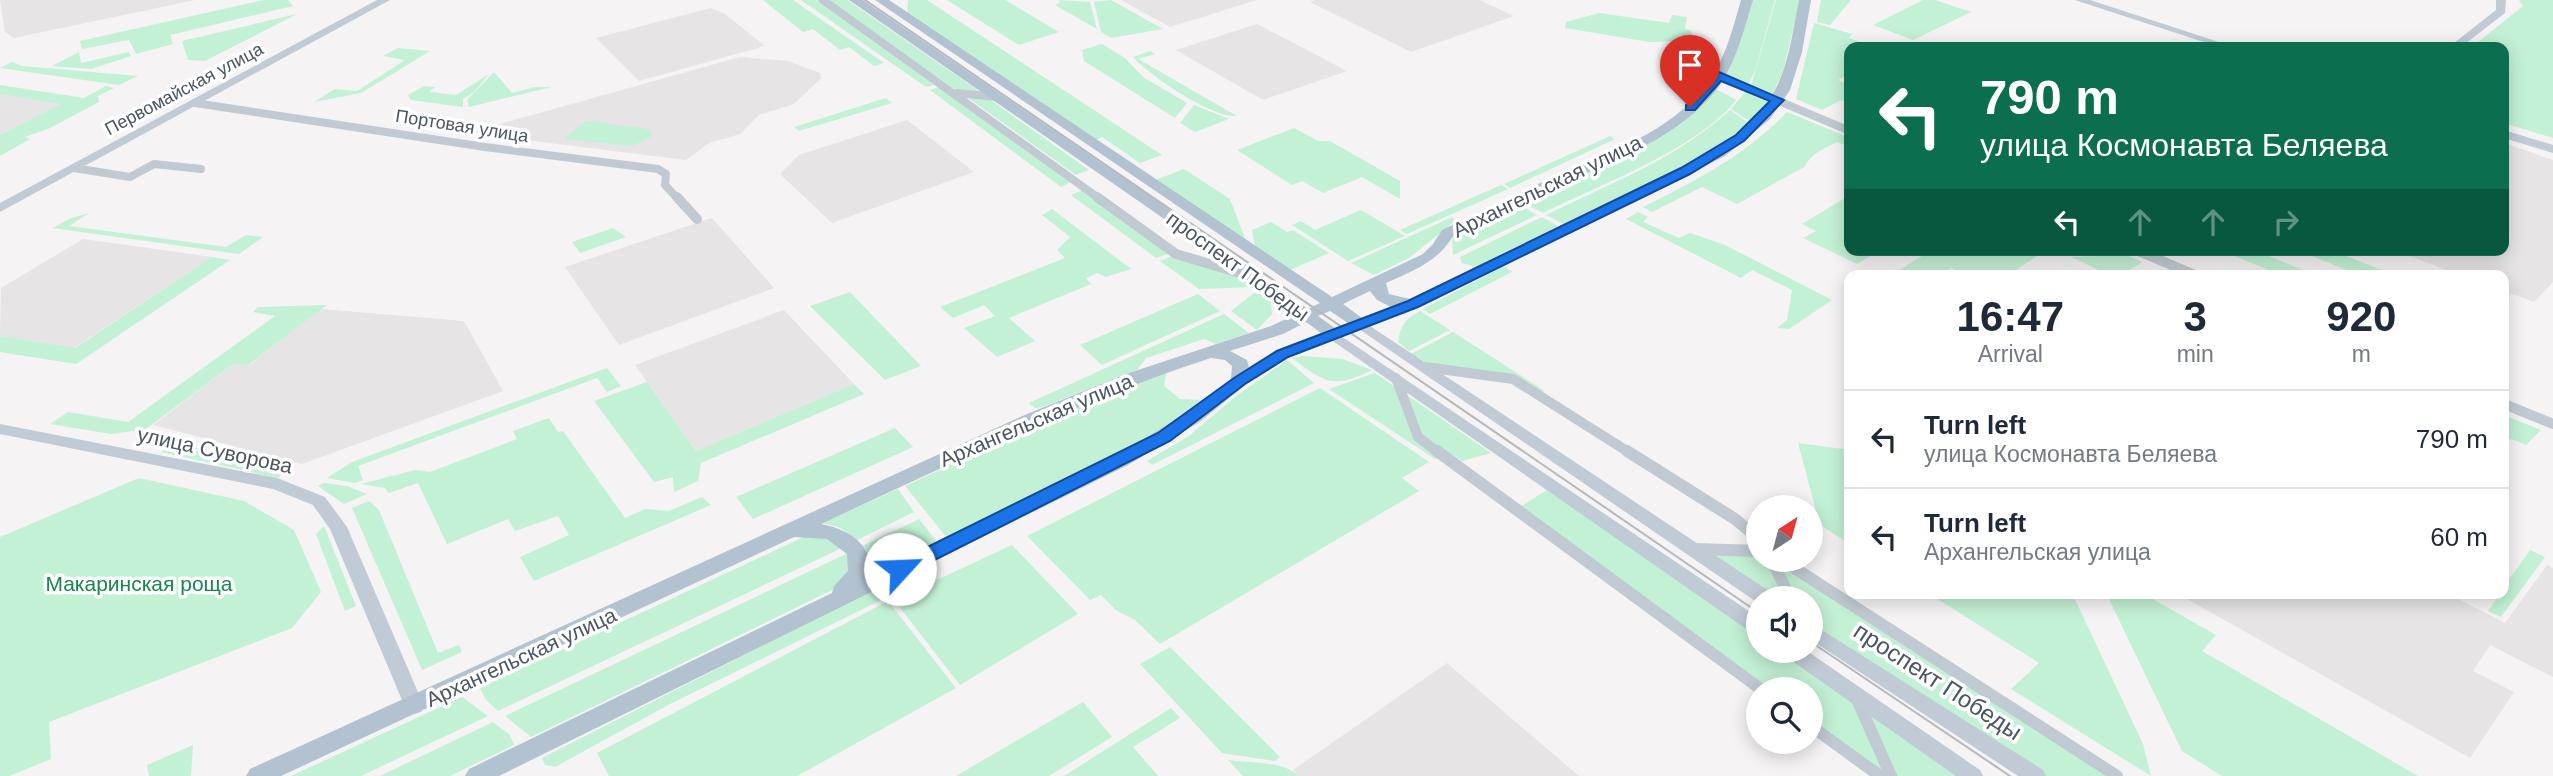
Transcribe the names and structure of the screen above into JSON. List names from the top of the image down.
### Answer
{
  "streets": {
    "main road": [
      "Первомайская улица",
      "Архангельская улица",
      "проспект Победы",
      "улица Суворова"
    ],
    "street": ["Портовая улица"]
  },
  "crossings": [
    ["Первомайская улица", "Портовая улица"],
    ["Архангельская улица", "проспект Победы"],
    ["Архангельская улица", "улица Суворова"]
  ],
  "parks": ["Макаринская роща"],
  "north": "top right",
  "page": {
    "turn": ["790 m", "улица Космонавта Беляева"],
    "eta": [
      "16:47",
      "Arrival",
      "3",
      "min",
      "920",
      "m"
    ],
    "list": [
      {
        "name": "Turn left",
        "note": "улица Космонавта Беляева",
        "value": "790 m"
      },
      {
        "name": "Turn left",
        "note": "Архангельская улица",
        "value": "60 m"
      }
    ]
  }
}
